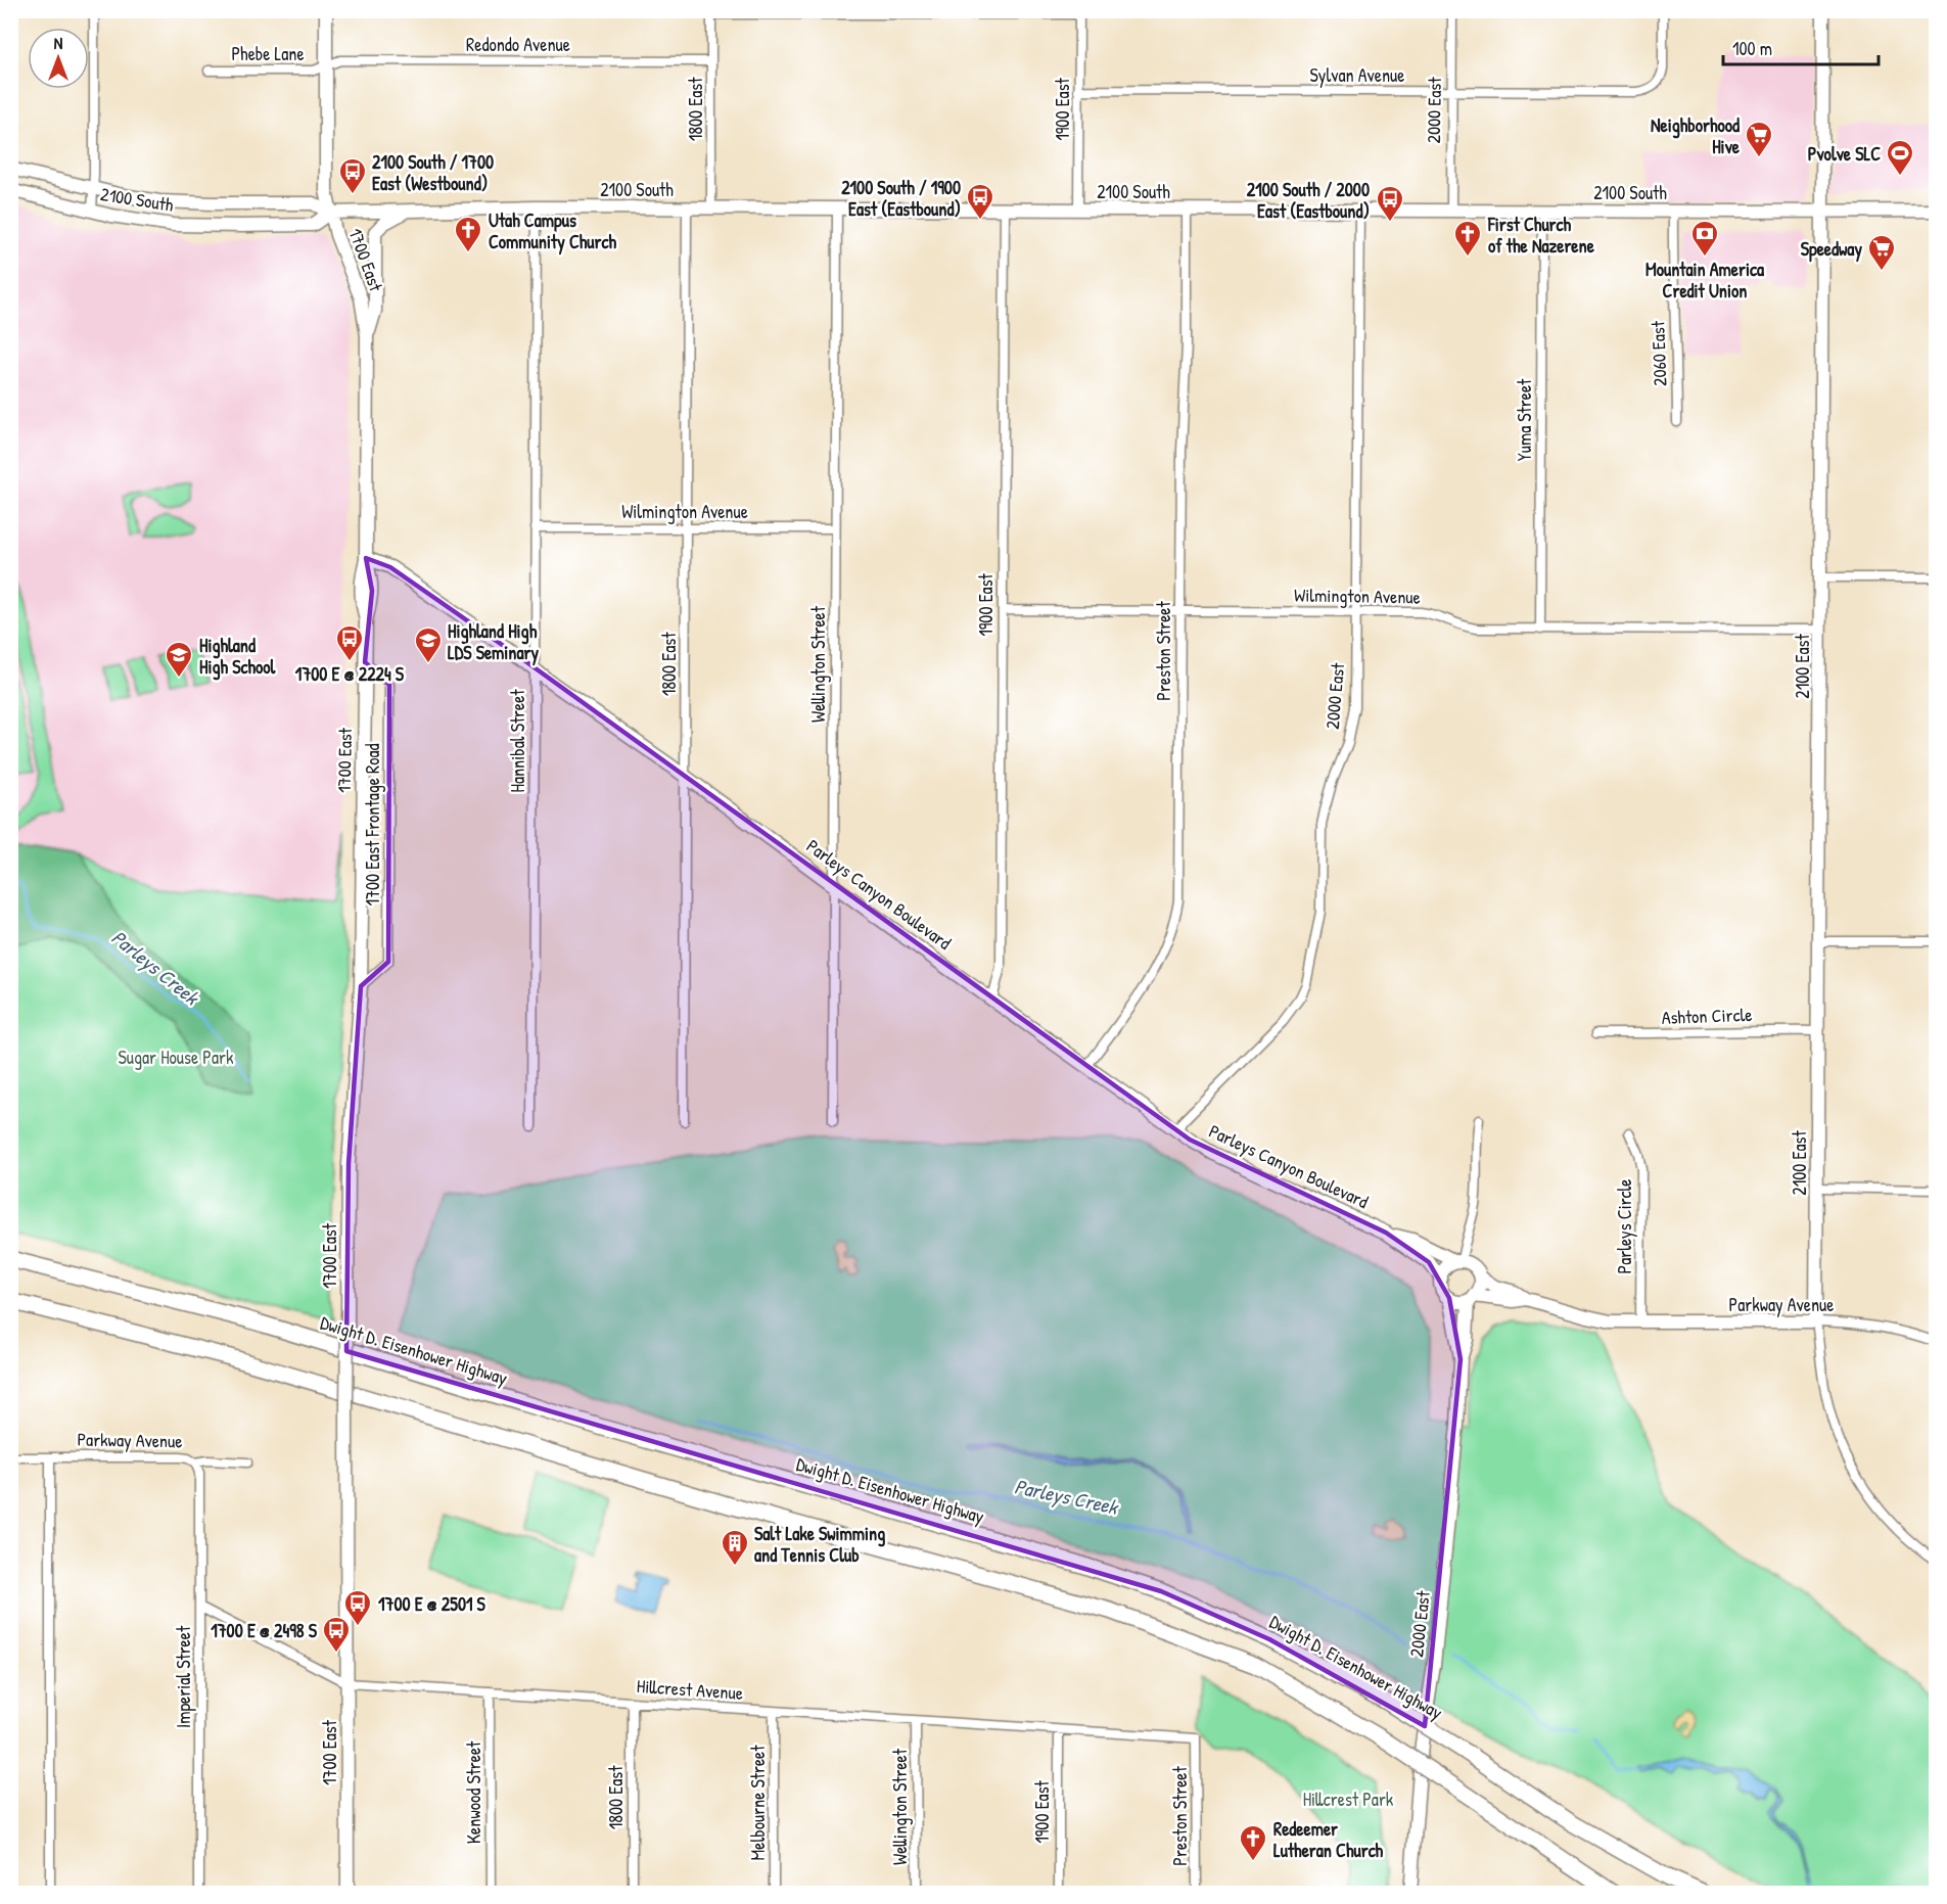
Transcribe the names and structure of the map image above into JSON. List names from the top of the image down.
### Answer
{
  "streets": {
    "highway": ["Dwight D. Eisenhower Highway"],
    "street": [
      "Redondo Avenue",
      "Phebe Lane",
      "Sylvan Avenue",
      "1800 East",
      "1900 East",
      "2000 East",
      "2100 South",
      "1700 East",
      "2060 East",
      "Yuma Street",
      "Wilmington Avenue",
      "Preston Street",
      "Wellington Street",
      "2100 East",
      "Hannibal Street",
      "1700 East Frontage Road",
      "Parleys Canyon Boulevard",
      "Ashton Circle",
      "Parleys Circle",
      "Parkway Avenue",
      "Imperial Street",
      "Hillcrest Avenue",
      "Kenwood Street",
      "Melbourne Street"
    ]
  },
  "crossings": [
    ["Redondo Avenue", "Phebe Lane"],
    ["Redondo Avenue", "1800 East"],
    ["Redondo Avenue", "1700 East"],
    ["Phebe Lane", "1700 East"],
    ["Sylvan Avenue", "1900 East"],
    ["Sylvan Avenue", "2000 East"],
    ["1800 East", "2100 South"],
    ["1800 East", "Wilmington Avenue"],
    ["1800 East", "Parleys Canyon Boulevard"],
    ["1800 East", "Hillcrest Avenue"],
    ["1900 East", "2100 South"],
    ["1900 East", "Wilmington Avenue"],
    ["1900 East", "Parleys Canyon Boulevard"],
    ["1900 East", "Hillcrest Avenue"],
    ["2000 East", "2100 South"],
    ["2000 East", "Wilmington Avenue"],
    ["2000 East", "Parleys Canyon Boulevard"],
    ["2100 South", "1700 East"],
    ["2100 South", "2060 East"],
    ["2100 South", "Yuma Street"],
    ["2100 South", "Preston Street"],
    ["2100 South", "Wellington Street"],
    ["2100 South", "2100 East"],
    ["2100 South", "Hannibal Street"],
    ["1700 East", "1700 East Frontage Road"],
    ["1700 East", "Parleys Canyon Boulevard"],
    ["1700 East", "Hillcrest Avenue"],
    ["Yuma Street", "Wilmington Avenue"],
    ["Wilmington Avenue", "Preston Street"],
    ["Wilmington Avenue", "Wellington Street"],
    ["Wilmington Avenue", "2100 East"],
    ["Wilmington Avenue", "Hannibal Street"],
    ["Preston Street", "Parleys Canyon Boulevard"],
    ["Preston Street", "Hillcrest Avenue"],
    ["Wellington Street", "Parleys Canyon Boulevard"],
    ["Wellington Street", "Hillcrest Avenue"],
    ["2100 East", "Ashton Circle"],
    ["2100 East", "Parkway Avenue"],
    ["Hannibal Street", "Parleys Canyon Boulevard"],
    ["Parleys Circle", "Parkway Avenue"],
    ["Parkway Avenue", "Imperial Street"],
    ["Imperial Street", "Hillcrest Avenue"],
    ["Hillcrest Avenue", "Kenwood Street"],
    ["Hillcrest Avenue", "Melbourne Street"]
  ],
  "water": ["Parleys Creek"],
  "parks": ["Sugar House Park", "Hillcrest Park"],
  "places": {
    "supermarket": ["Neighborhood Hive", "Speedway"],
    "sports": ["Pvolve SLC"],
    "bus stop": [
      "2100 South / 1700 East (Westbound)",
      "2100 South / 1900 East (Eastbound)",
      "2100 South / 2000 East (Eastbound)",
      "1700 E @ 2224 S",
      "1700 E @ 2501 S",
      "1700 E @ 2498 S"
    ],
    "church": ["Utah Campus Community Church", "First Church of the Nazerene", "Redeemer Lutheran Church"],
    "bank": ["Mountain America Credit Union"],
    "school or university": ["Highland High LDS Seminary", "Highland High School"],
    "building": ["Salt Lake Swimming and Tennis Club"]
  },
  "scale_bar": "100 m",
  "north": "top"
}
